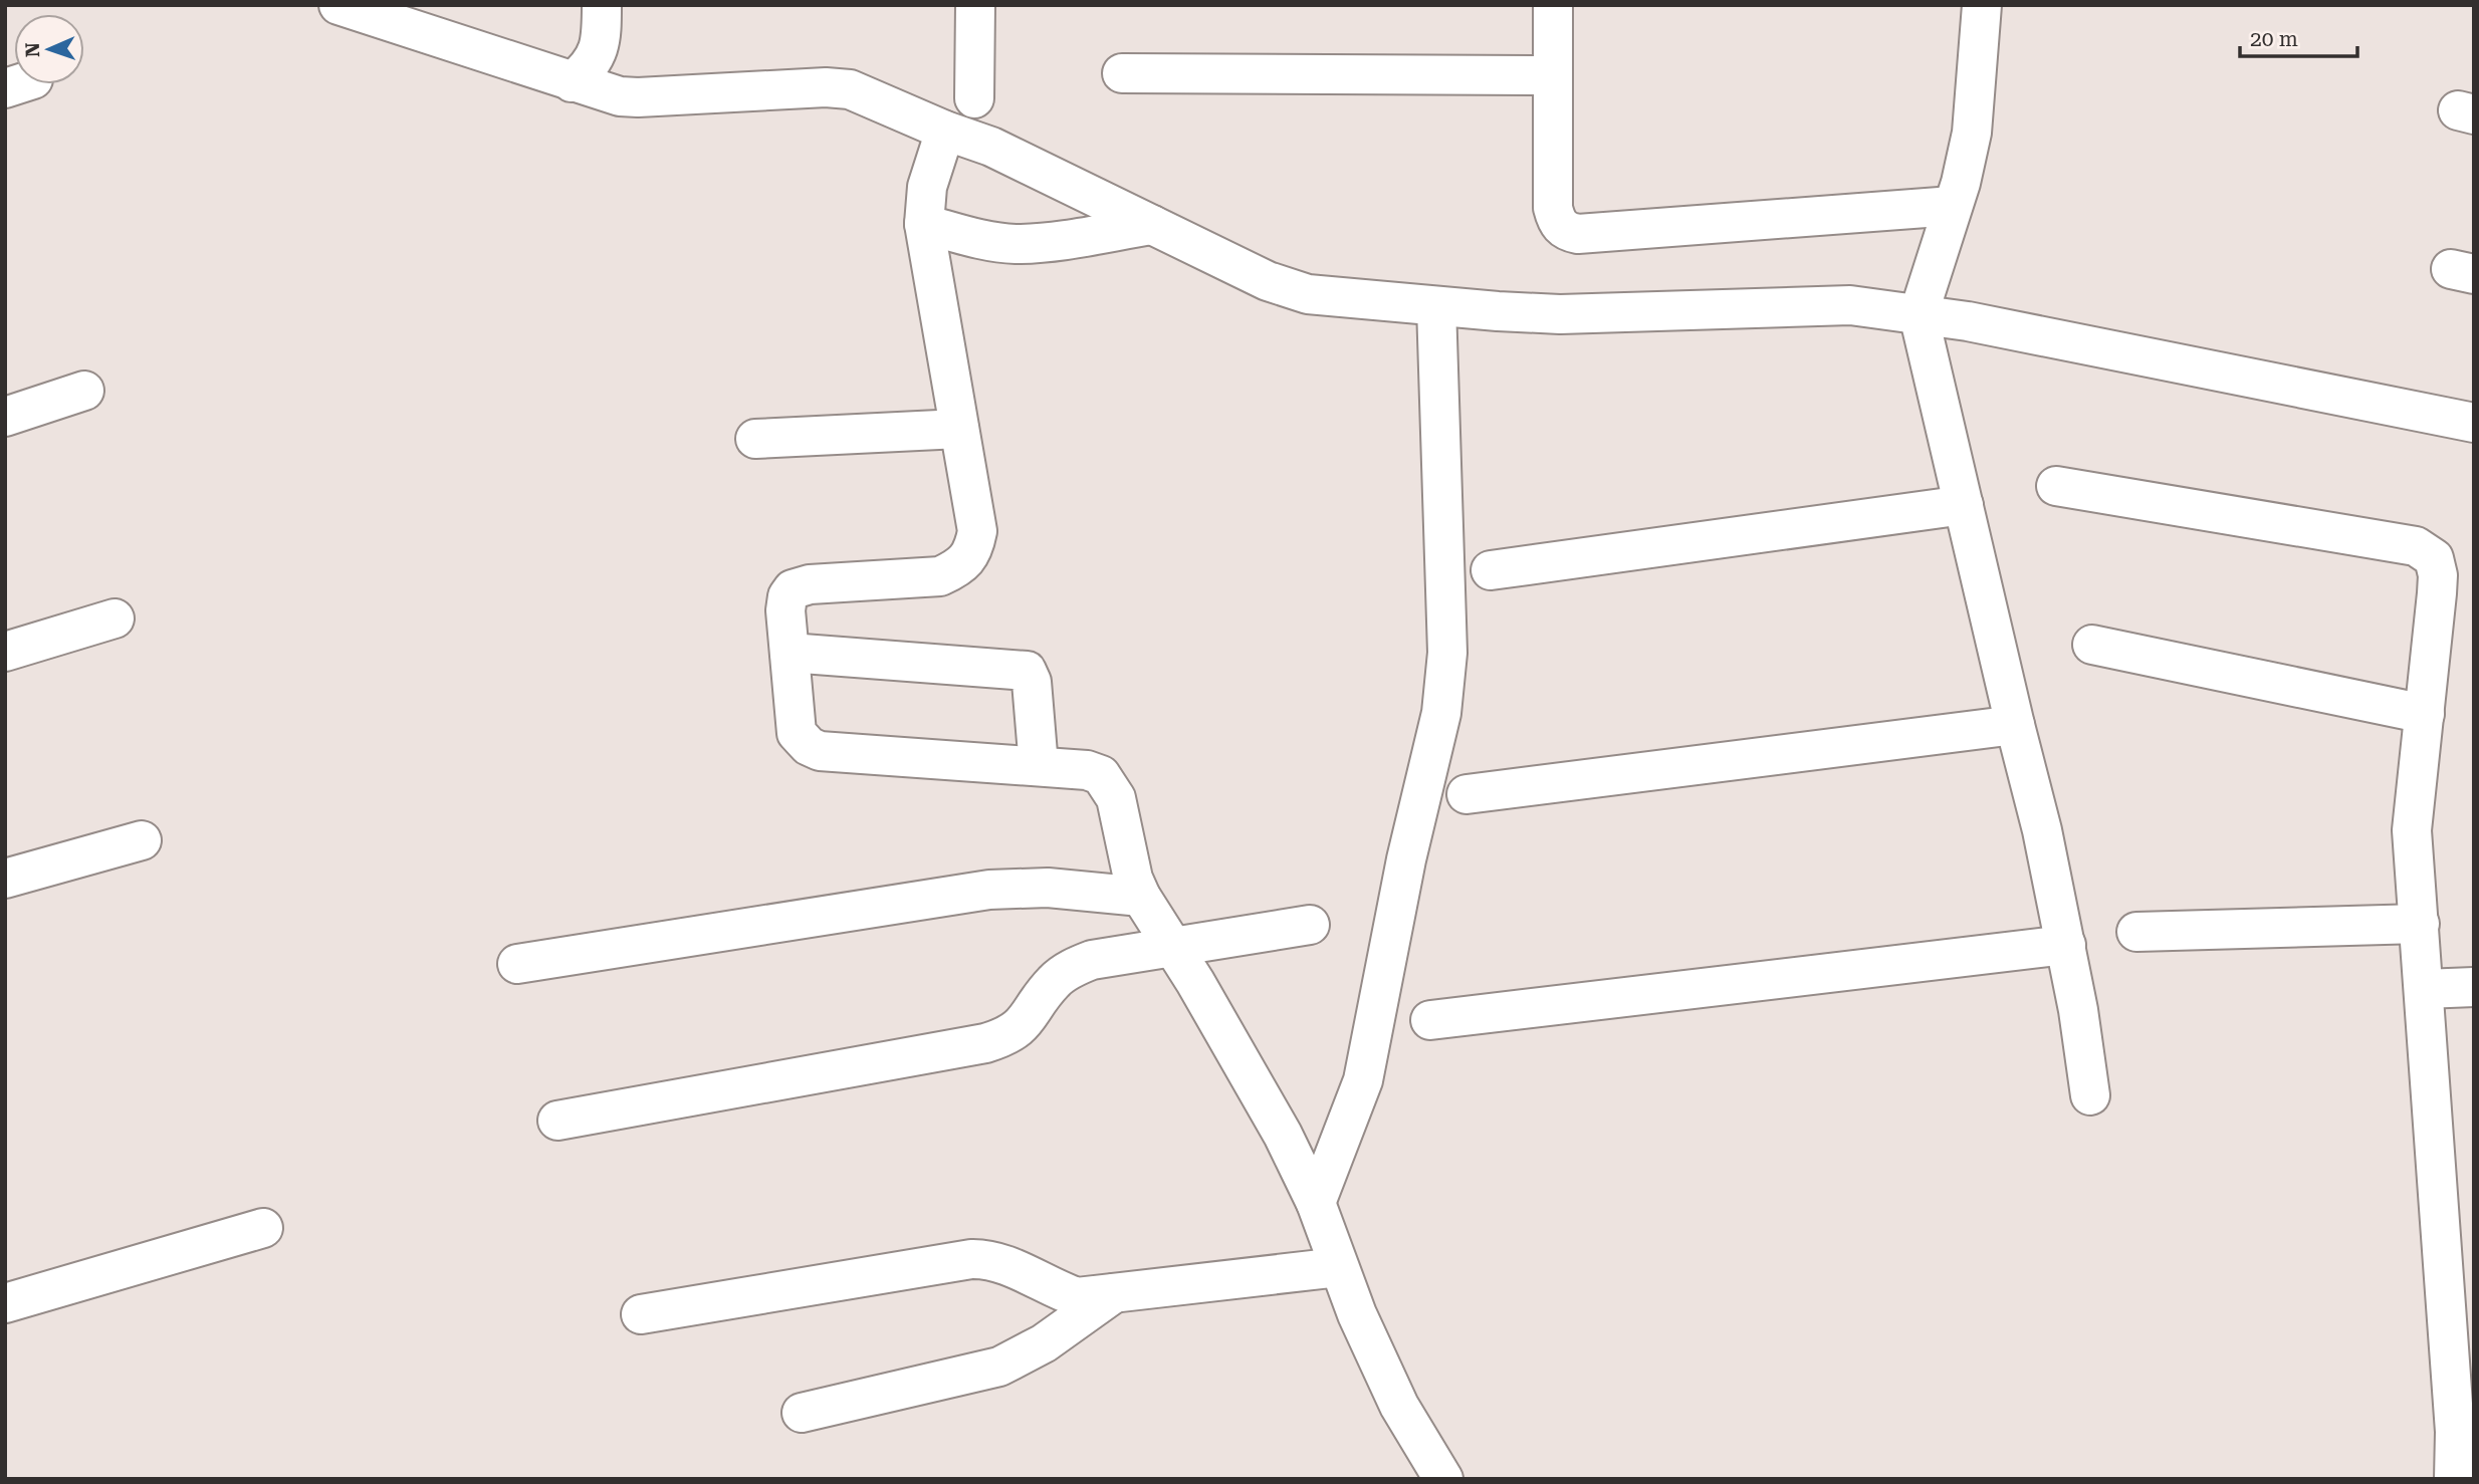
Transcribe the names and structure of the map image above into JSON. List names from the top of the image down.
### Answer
{
  "scale_bar": "20 m",
  "north": "left"
}
